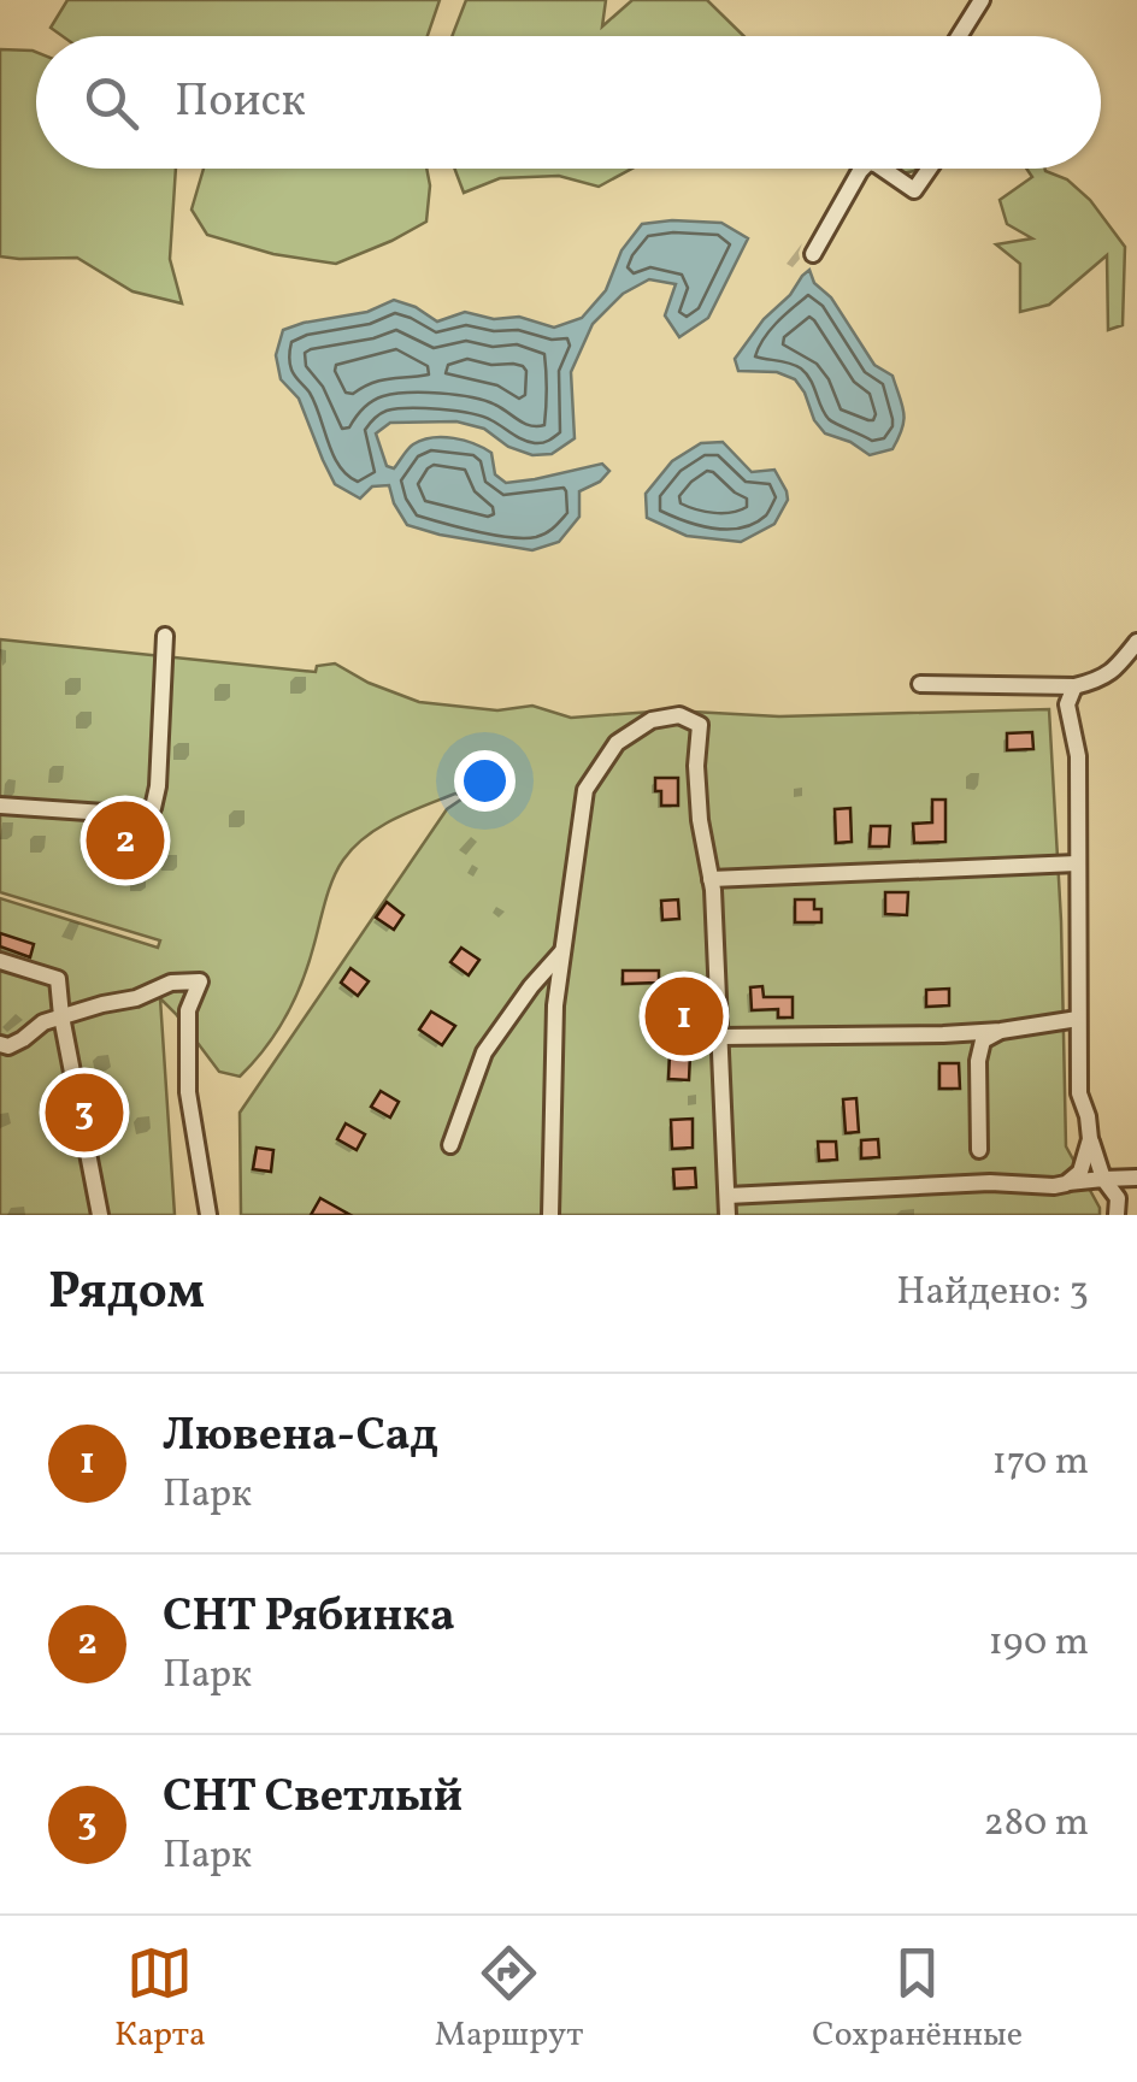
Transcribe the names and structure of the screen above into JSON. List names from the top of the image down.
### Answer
{
  "page": {
    "search": "Поиск",
    "pins": ["2", "1", "3"],
    "heading": ["Рядом", "Найдено: 3"],
    "list": [
      {
        "mark": "1",
        "name": "Лювена-Сад",
        "note": "Парк",
        "value": "170 m"
      },
      {
        "mark": "2",
        "name": "СНТ Рябинка",
        "note": "Парк",
        "value": "190 m"
      },
      {
        "mark": "3",
        "name": "СНТ Светлый",
        "note": "Парк",
        "value": "280 m"
      }
    ],
    "nav": ["Карта", "Маршрут", "Сохранённые"]
  }
}
